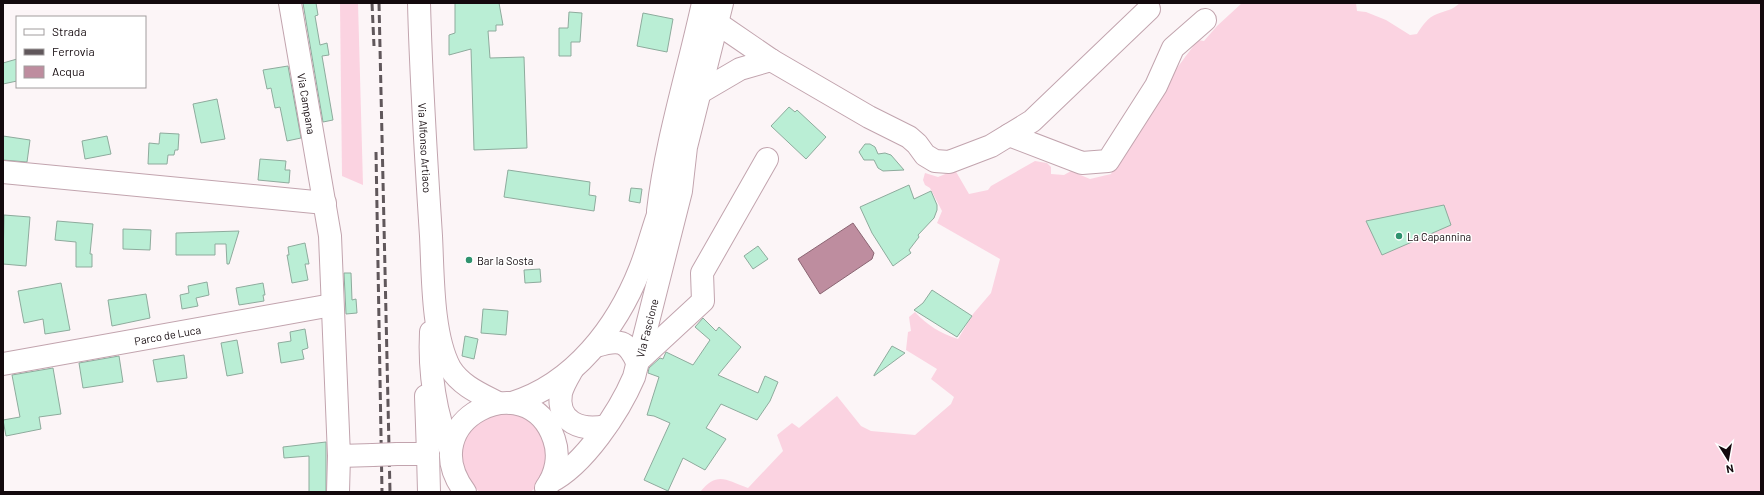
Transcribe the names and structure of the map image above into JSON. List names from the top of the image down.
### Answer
{
  "streets": {
    "main road": [
      "Via Campana",
      "Via Alfonso Artiaco",
      "Via Fascione",
      "Parco de Luca"
    ]
  },
  "crossings": [
    ["Via Campana", "Parco de Luca"]
  ],
  "places": ["La Capannina", "Bar la Sosta"],
  "legend": ["Strada", "Ferrovia", "Acqua"],
  "north": "bottom"
}
